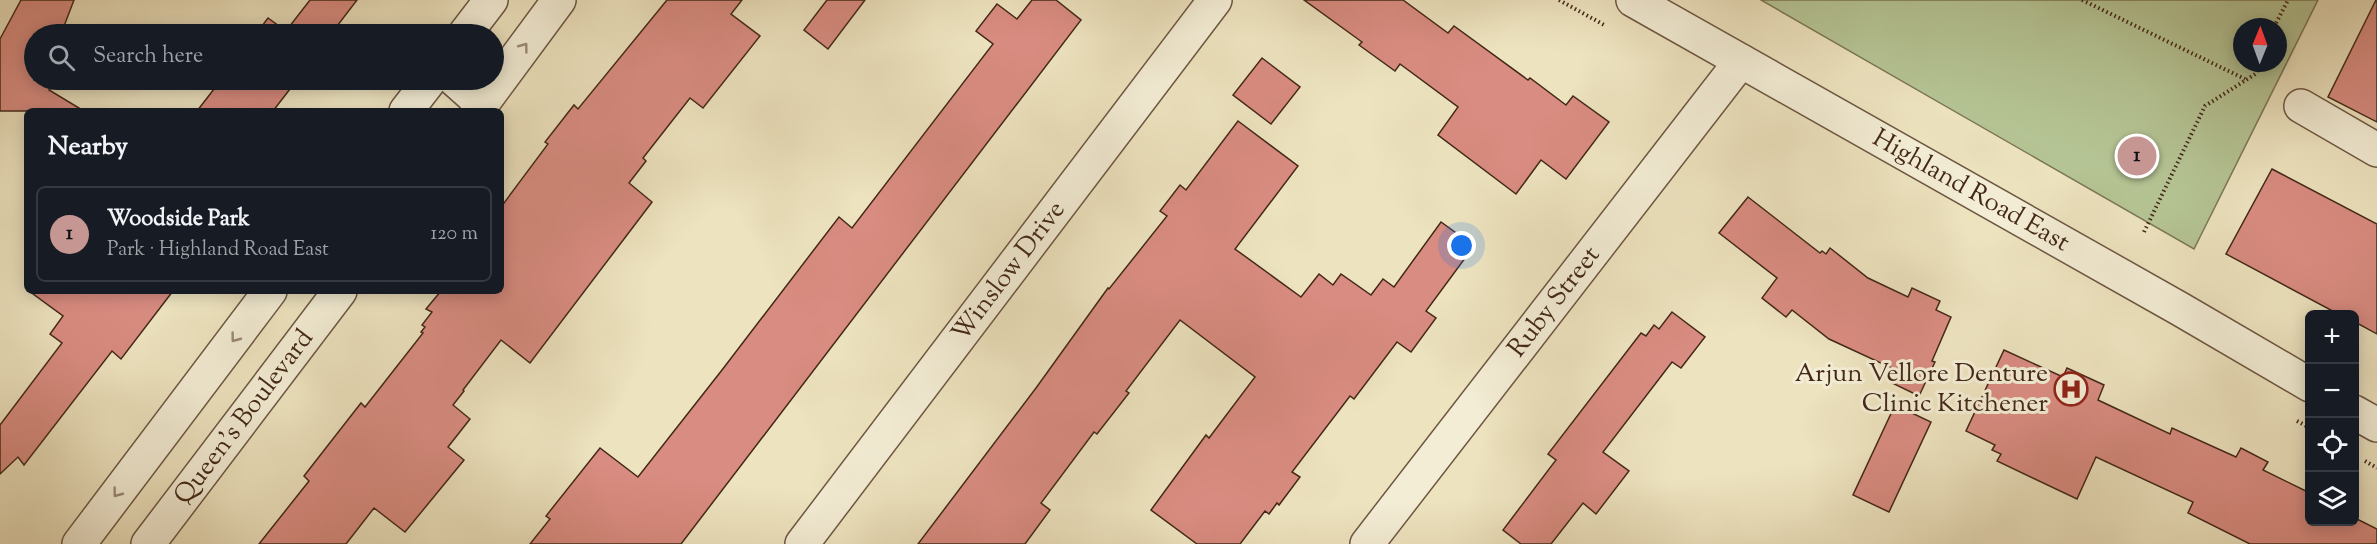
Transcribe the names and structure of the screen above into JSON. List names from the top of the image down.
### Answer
{
  "streets": {
    "street": [
      "Highland Road East",
      "Winslow Drive",
      "Ruby Street",
      "Queen's Boulevard"
    ]
  },
  "crossings": [
    ["Highland Road East", "Ruby Street"]
  ],
  "places": {
    "hospital": ["Arjun Vellore Denture Clinic Kitchener"]
  },
  "north": "top",
  "page": {
    "search": "Search here",
    "heading": "Nearby",
    "pins": "1",
    "list": [
      {
        "mark": "1",
        "name": "Woodside Park",
        "note": "Park · Highland Road East",
        "value": "120 m"
      }
    ],
    "map_buttons": ["+", "−"]
  }
}
